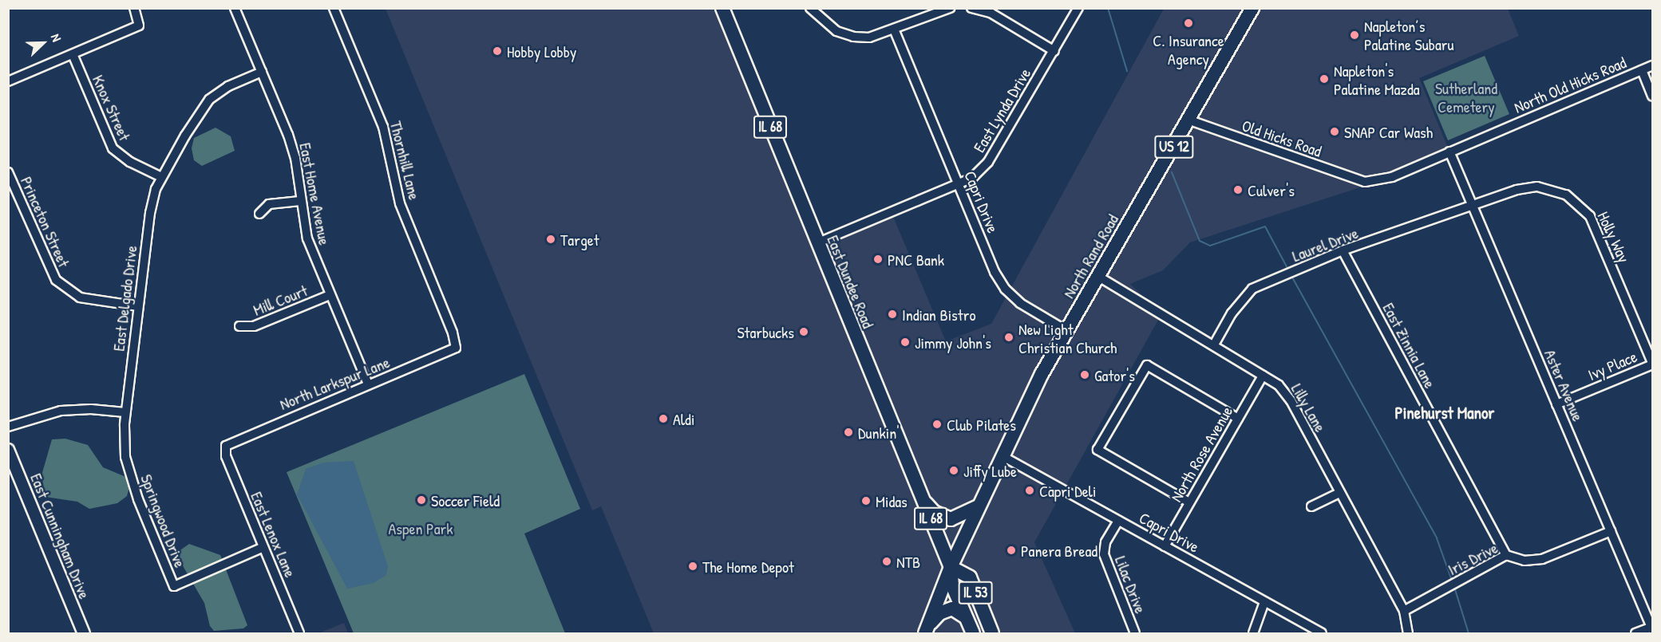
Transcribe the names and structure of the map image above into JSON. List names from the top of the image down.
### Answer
{
  "streets": {
    "main road": [
      "IL 68",
      "US 12",
      "North Rand Road",
      "East Dundee Road",
      "IL 53"
    ],
    "street": [
      "North Old Hicks Road",
      "Knox Street",
      "East Lynda Drive",
      "Old Hicks Road",
      "Thornhill Lane",
      "East Home Avenue",
      "Capri Drive",
      "Princeton Street",
      "Holly Way",
      "Laurel Drive",
      "East Delgado Drive",
      "Mill Court",
      "East Zinnia Lane",
      "Ivy Place",
      "North Larkspur Lane",
      "Aster Avenue",
      "Lilly Lane",
      "North Rose Avenue",
      "Springwood Drive",
      "East Lenox Lane",
      "East Cunningham Drive",
      "Iris Drive",
      "Lilac Drive"
    ]
  },
  "crossings": [
    ["North Old Hicks Road", "Old Hicks Road"],
    ["North Old Hicks Road", "Aster Avenue"],
    ["Knox Street", "East Delgado Drive"],
    ["East Lynda Drive", "Capri Drive"],
    ["East Lynda Drive", "East Dundee Road"],
    ["Old Hicks Road", "North Rand Road"],
    ["Thornhill Lane", "North Larkspur Lane"],
    ["East Home Avenue", "East Delgado Drive"],
    ["East Home Avenue", "Mill Court"],
    ["East Home Avenue", "North Larkspur Lane"],
    ["Capri Drive", "North Rand Road"],
    ["Capri Drive", "North Rose Avenue"],
    ["Capri Drive", "Lilac Drive"],
    ["Princeton Street", "East Delgado Drive"],
    ["Holly Way", "Laurel Drive"],
    ["Holly Way", "Ivy Place"],
    ["Holly Way", "Aster Avenue"],
    ["Laurel Drive", "East Zinnia Lane"],
    ["Laurel Drive", "Aster Avenue"],
    ["Laurel Drive", "Lilly Lane"],
    ["North Rand Road", "East Dundee Road"],
    ["North Rand Road", "Lilly Lane"],
    ["North Rand Road", "IL 53"],
    ["East Dundee Road", "IL 53"],
    ["East Delgado Drive", "Springwood Drive"],
    ["East Zinnia Lane", "Iris Drive"],
    ["Ivy Place", "Aster Avenue"],
    ["North Larkspur Lane", "East Lenox Lane"],
    ["Aster Avenue", "Iris Drive"],
    ["Lilly Lane", "North Rose Avenue"],
    ["Lilly Lane", "Iris Drive"],
    ["Springwood Drive", "East Lenox Lane"]
  ],
  "districts": ["Pinehurst Manor"],
  "parks": ["Sutherland Cemetery", "Aspen Park"],
  "places": [
    "C. Insurance Agency",
    "Napleton’s Palatine Subaru",
    "Hobby Lobby",
    "Napleton's Palatine Mazda",
    "SNAP Car Wash",
    "Culver's",
    "Target",
    "PNC Bank",
    "Indian Bistro",
    "Starbucks",
    "New Light Christian Church",
    "Jimmy John's",
    "Gator's",
    "Aldi",
    "Club Pilates",
    "Dunkin'",
    "Jiffy Lube",
    "Capri Deli",
    "Soccer Field",
    "Midas",
    "Panera Bread",
    "NTB",
    "The Home Depot"
  ],
  "north": "top right"
}
